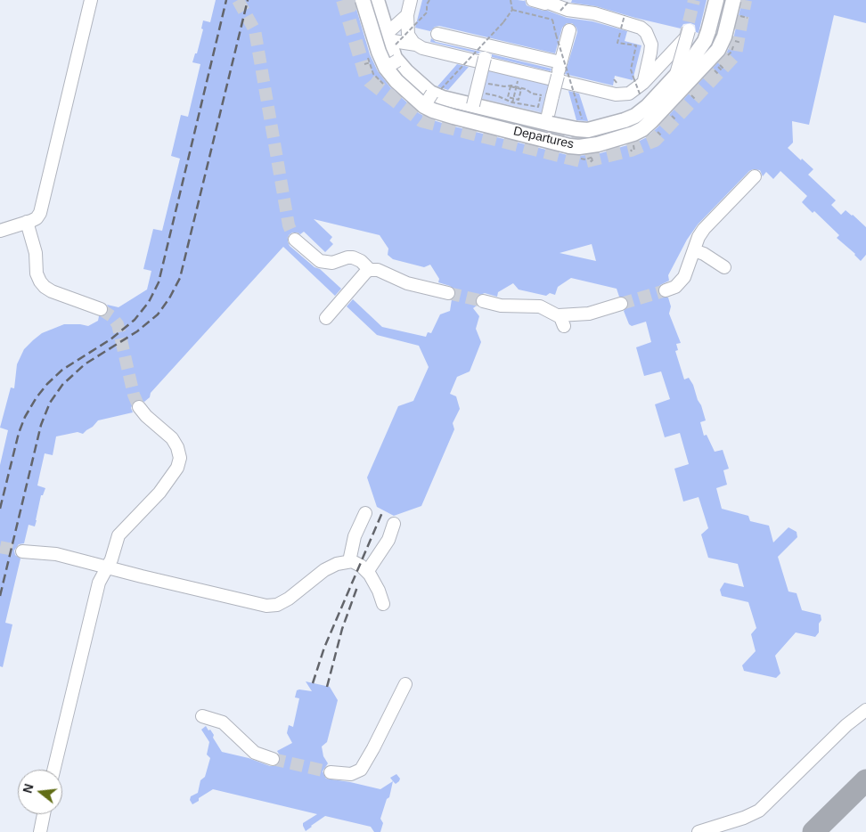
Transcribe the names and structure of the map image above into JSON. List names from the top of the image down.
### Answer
{
  "streets": {
    "main road": ["Departures"]
  },
  "north": "left"
}
